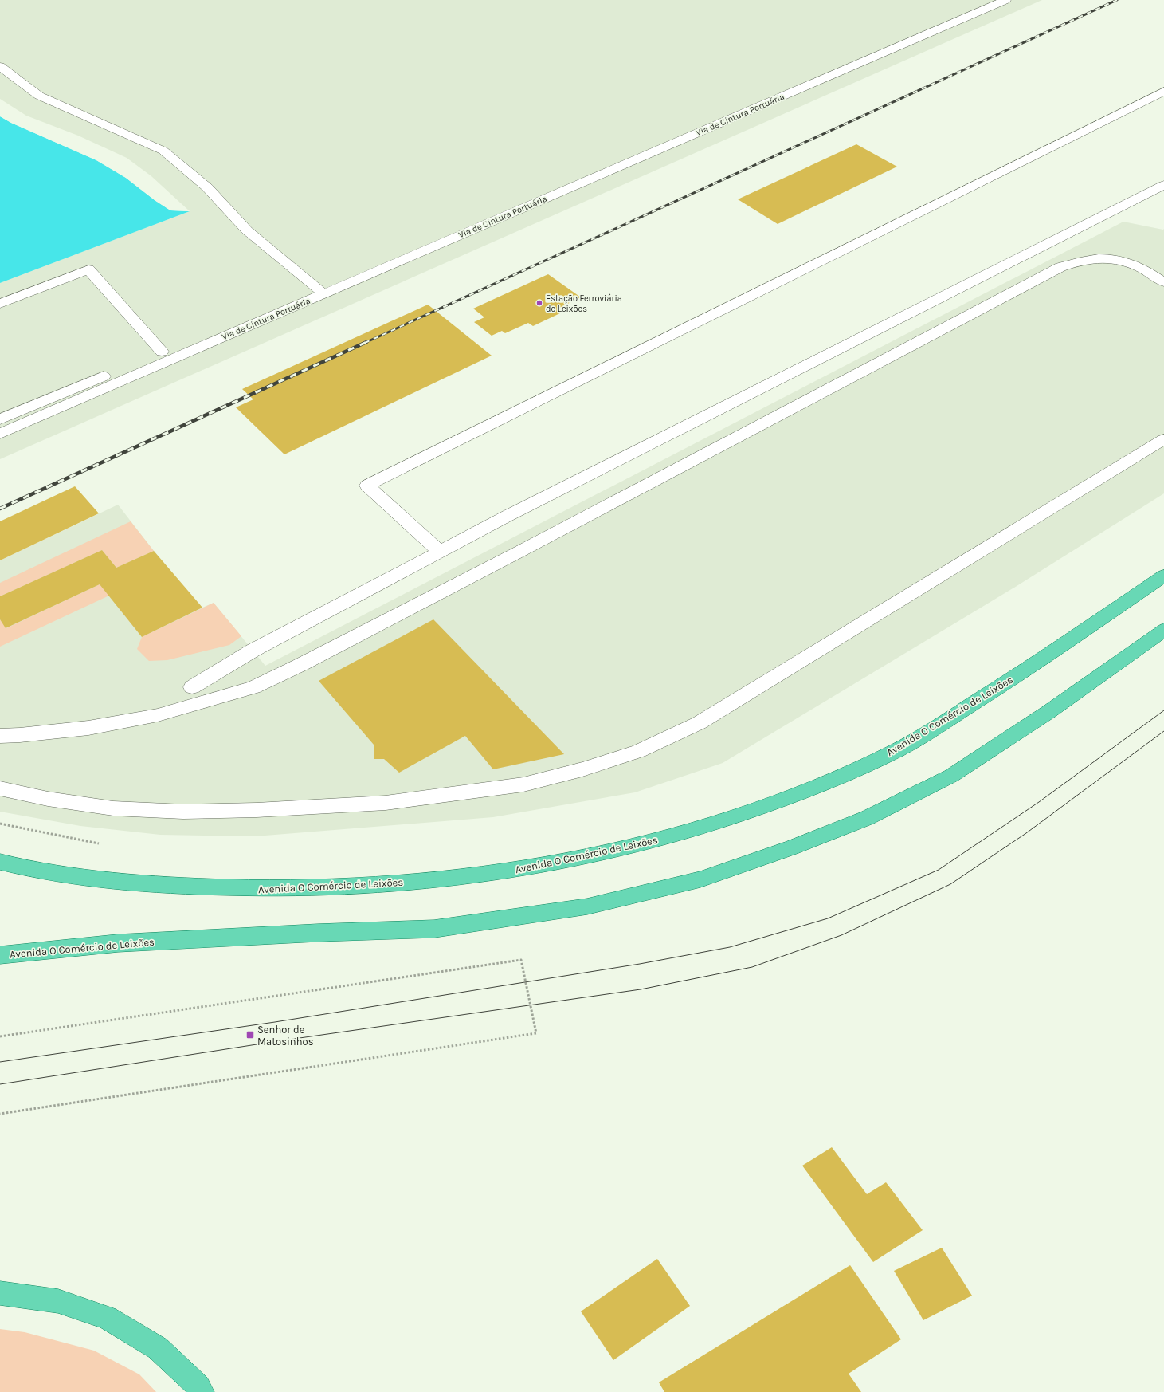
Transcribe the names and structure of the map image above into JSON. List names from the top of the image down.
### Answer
{
  "streets": {
    "main road": ["Avenida O Comércio de Leixões"],
    "lane": ["Via de Cintura Portuária"]
  },
  "places": {
    "other": ["Estação Ferroviária de Leixões"],
    "transit": ["Senhor de Matosinhos"]
  }
}
